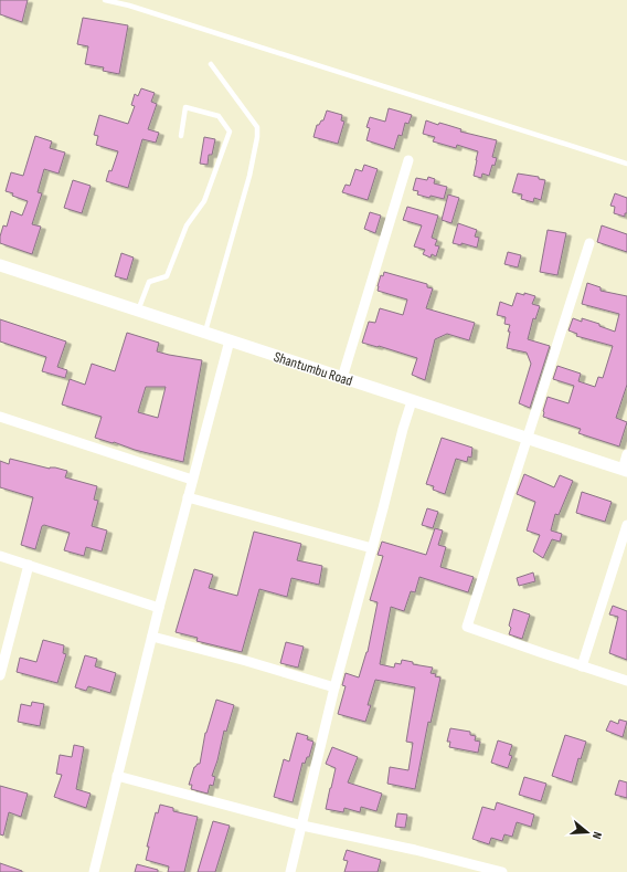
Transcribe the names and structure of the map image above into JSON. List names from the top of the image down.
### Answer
{
  "streets": {
    "street": ["Shantumbu Road"]
  },
  "north": "right"
}
